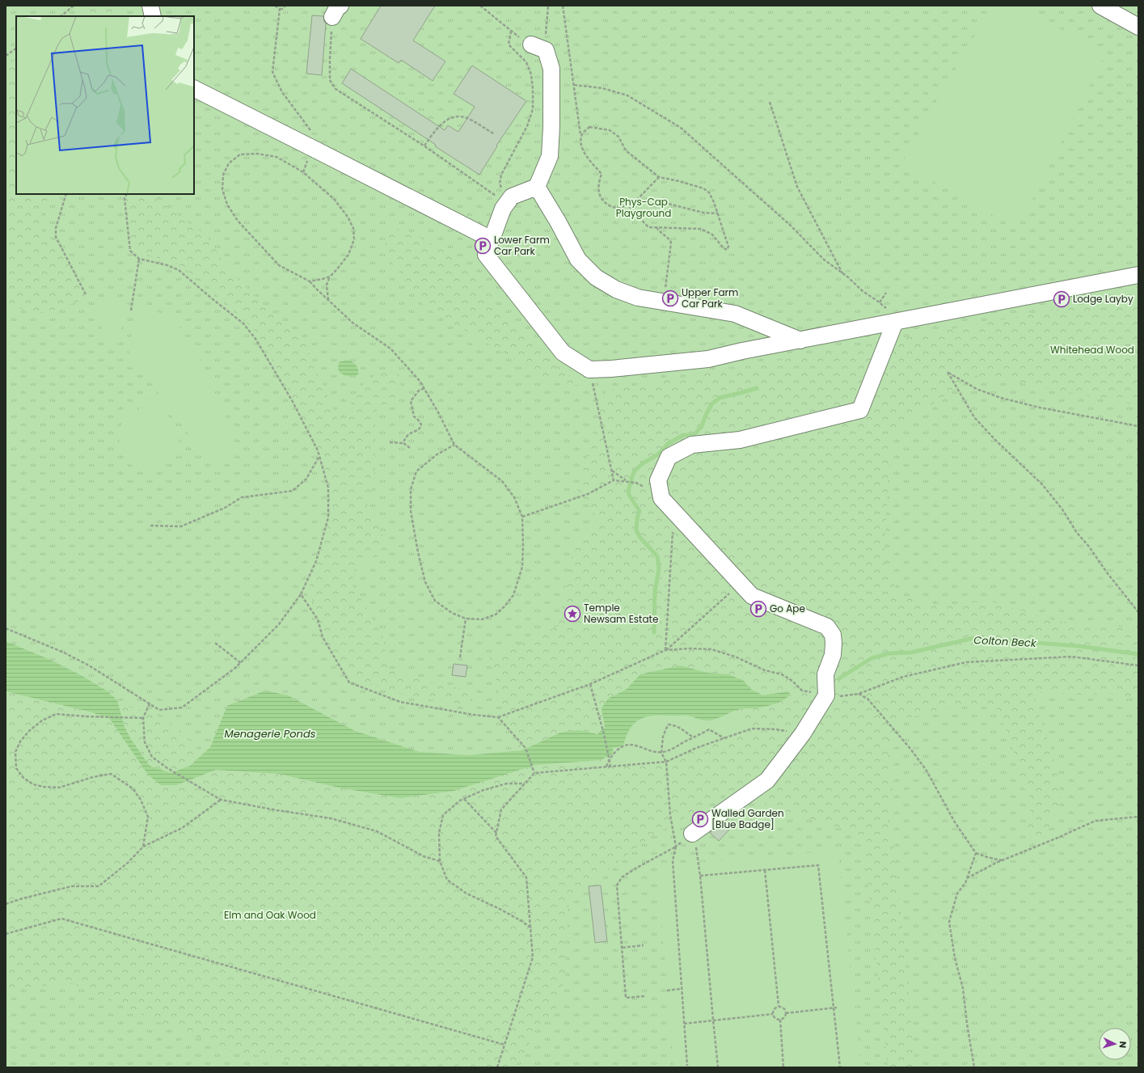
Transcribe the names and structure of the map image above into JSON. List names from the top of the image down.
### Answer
{
  "water": ["Colton Beck", "Menagerie Ponds"],
  "parks": ["Phys-Cap Playground", "Whitehead Wood", "Elm and Oak Wood"],
  "places": {
    "parking": [
      "Lower Farm Car Park",
      "Upper Farm Car Park",
      "Lodge Layby",
      "Go Ape",
      "Walled Garden [Blue Badge]"
    ],
    "place": ["Temple Newsam Estate"]
  },
  "north": "right"
}
